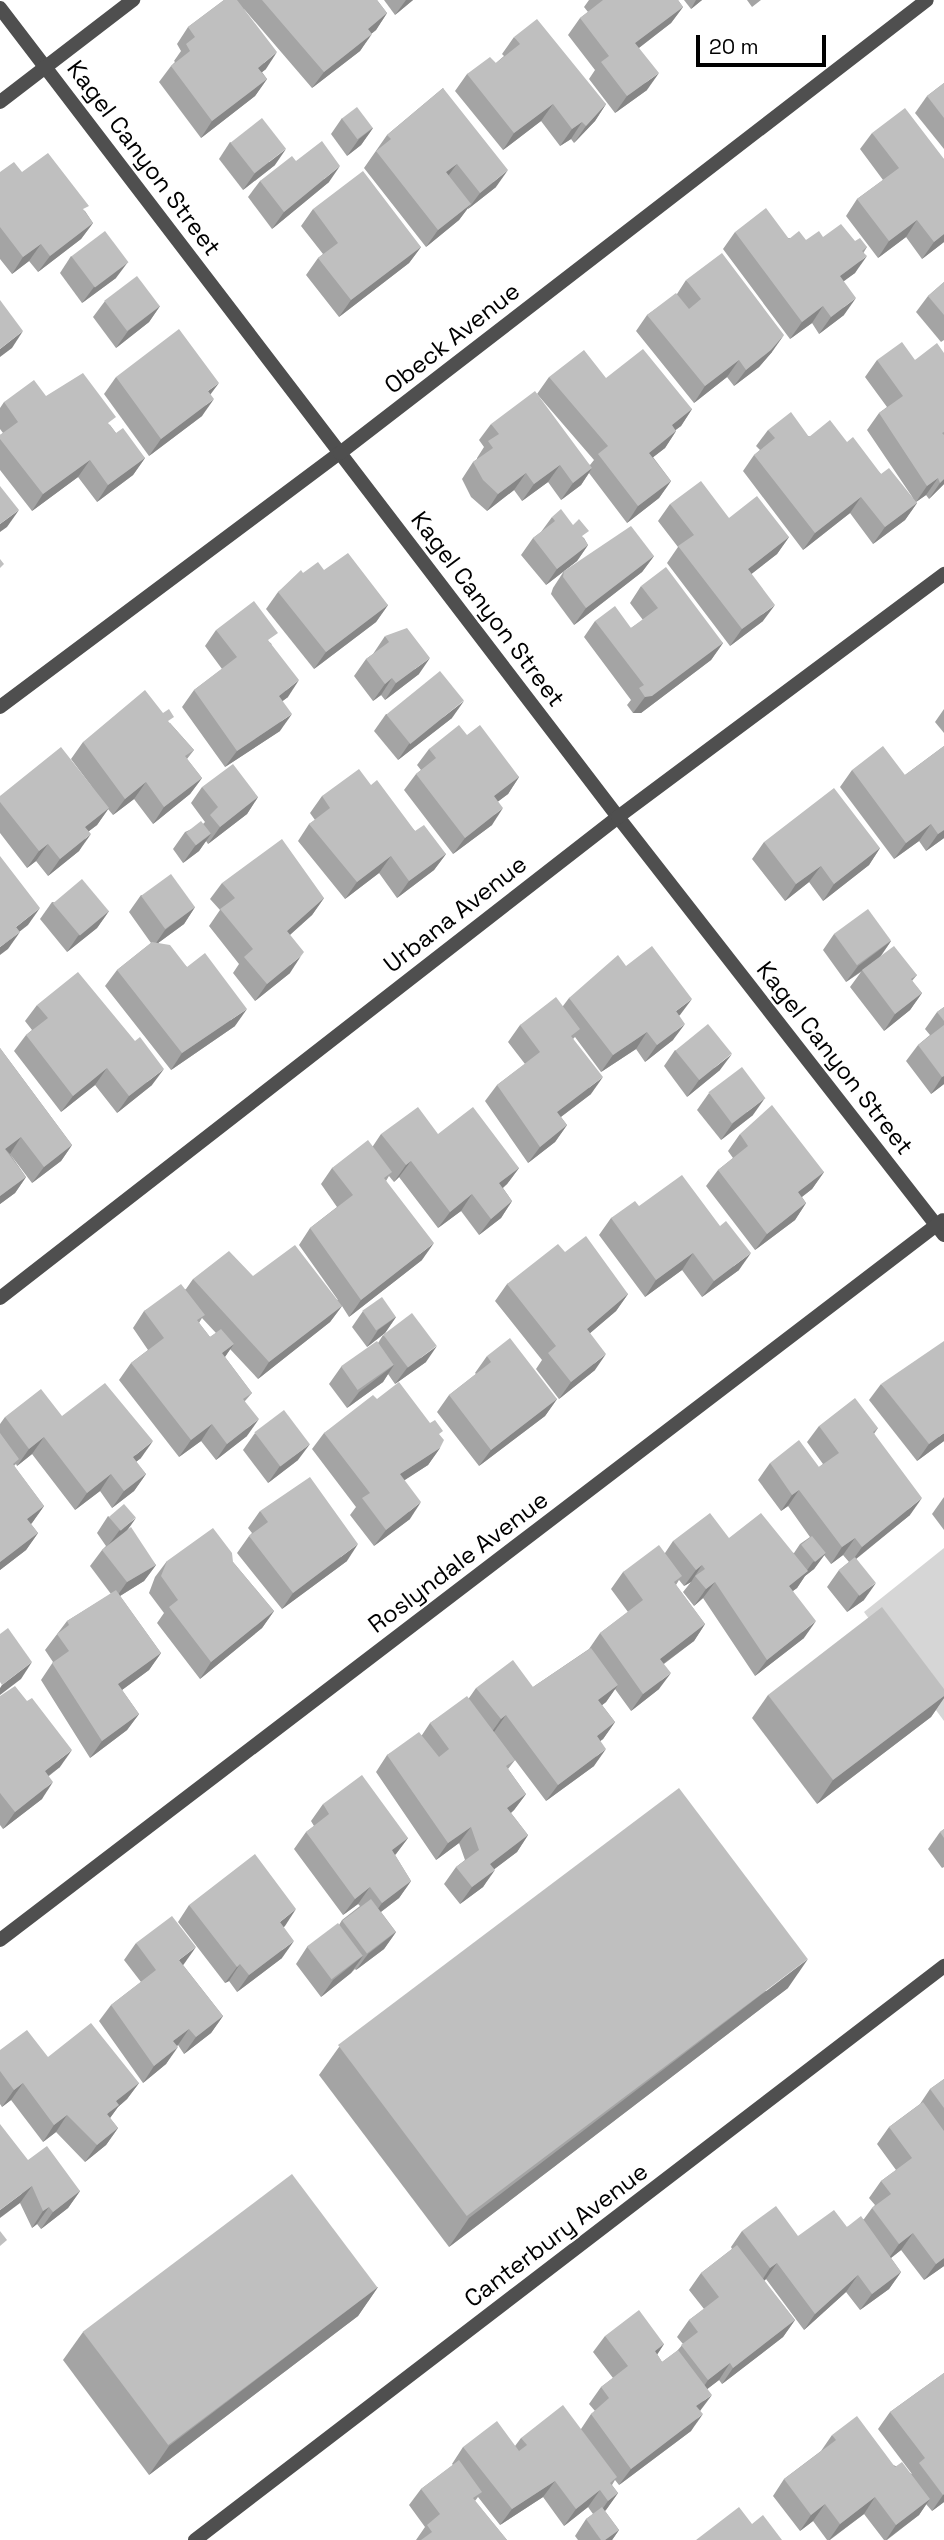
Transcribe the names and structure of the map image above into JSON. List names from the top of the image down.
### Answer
{
  "streets": {
    "street": [
      "Kagel Canyon Street",
      "Obeck Avenue",
      "Urbana Avenue",
      "Roslyndale Avenue",
      "Canterbury Avenue"
    ]
  },
  "crossings": [
    ["Kagel Canyon Street", "Obeck Avenue"],
    ["Kagel Canyon Street", "Urbana Avenue"],
    ["Kagel Canyon Street", "Roslyndale Avenue"]
  ],
  "scale_bar": "20 m"
}
